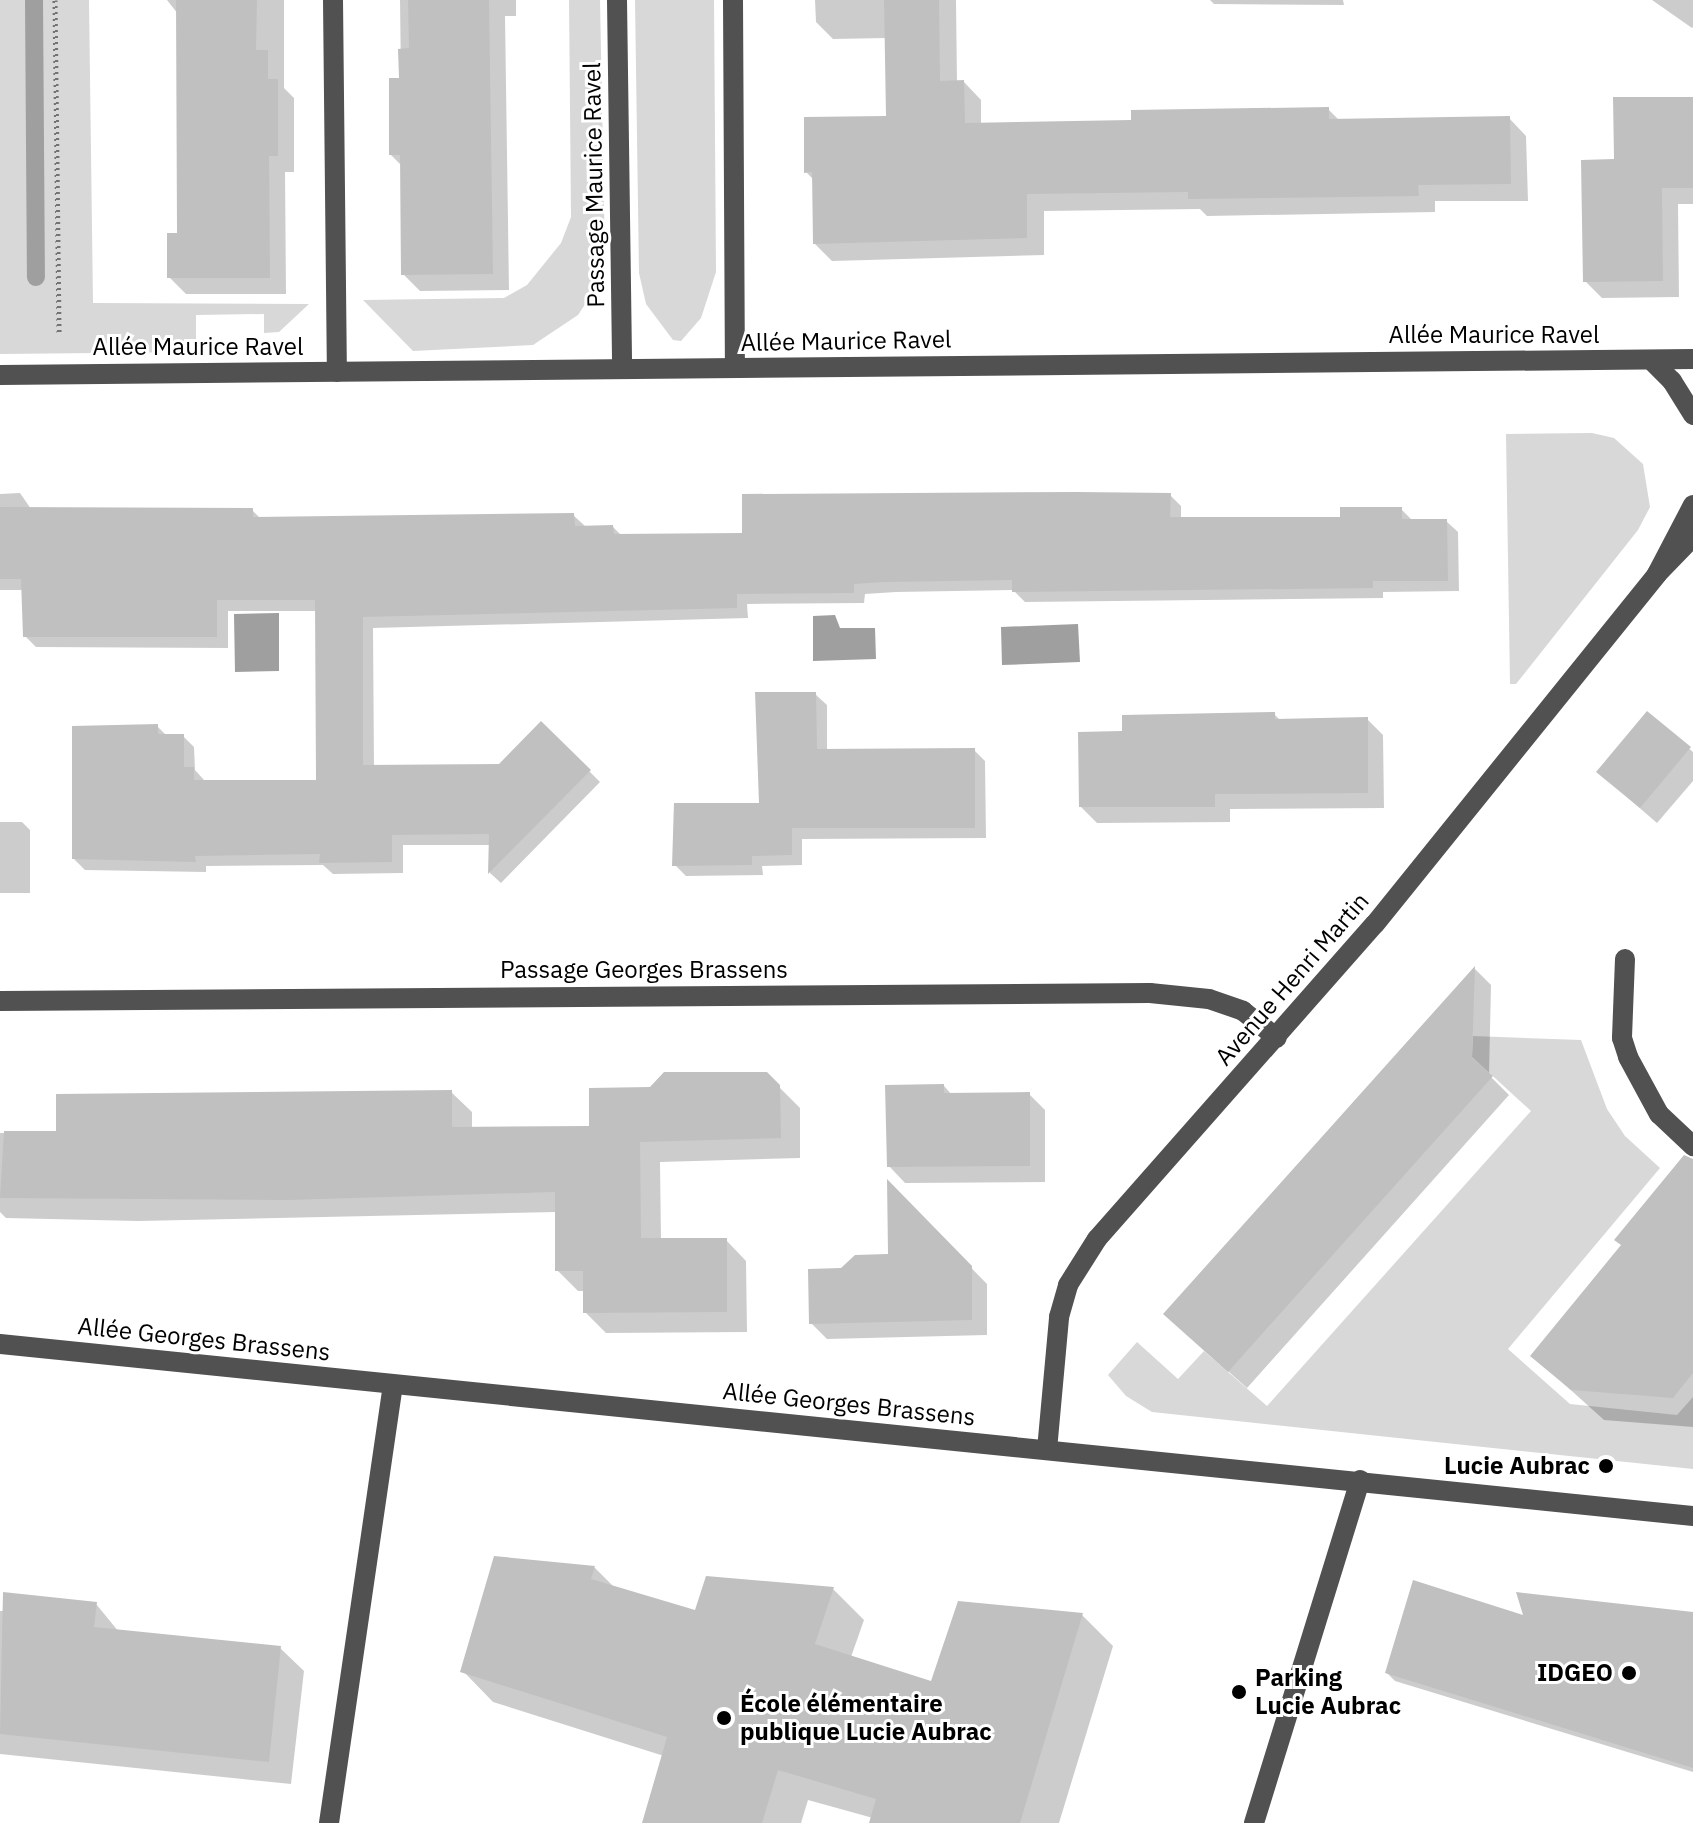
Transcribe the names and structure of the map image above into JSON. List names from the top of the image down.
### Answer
{
  "streets": {
    "street": [
      "Passage Maurice Ravel",
      "Allée Maurice Ravel",
      "Passage Georges Brassens",
      "Avenue Henri Martin",
      "Allée Georges Brassens"
    ]
  },
  "crossings": [
    ["Passage Maurice Ravel", "Allée Maurice Ravel"],
    ["Passage Georges Brassens", "Avenue Henri Martin"],
    ["Avenue Henri Martin", "Allée Georges Brassens"]
  ],
  "places": [
    "Lucie Aubrac",
    "IDGEO",
    "Parking Lucie Aubrac",
    "École élémentaire publique Lucie Aubrac"
  ]
}
